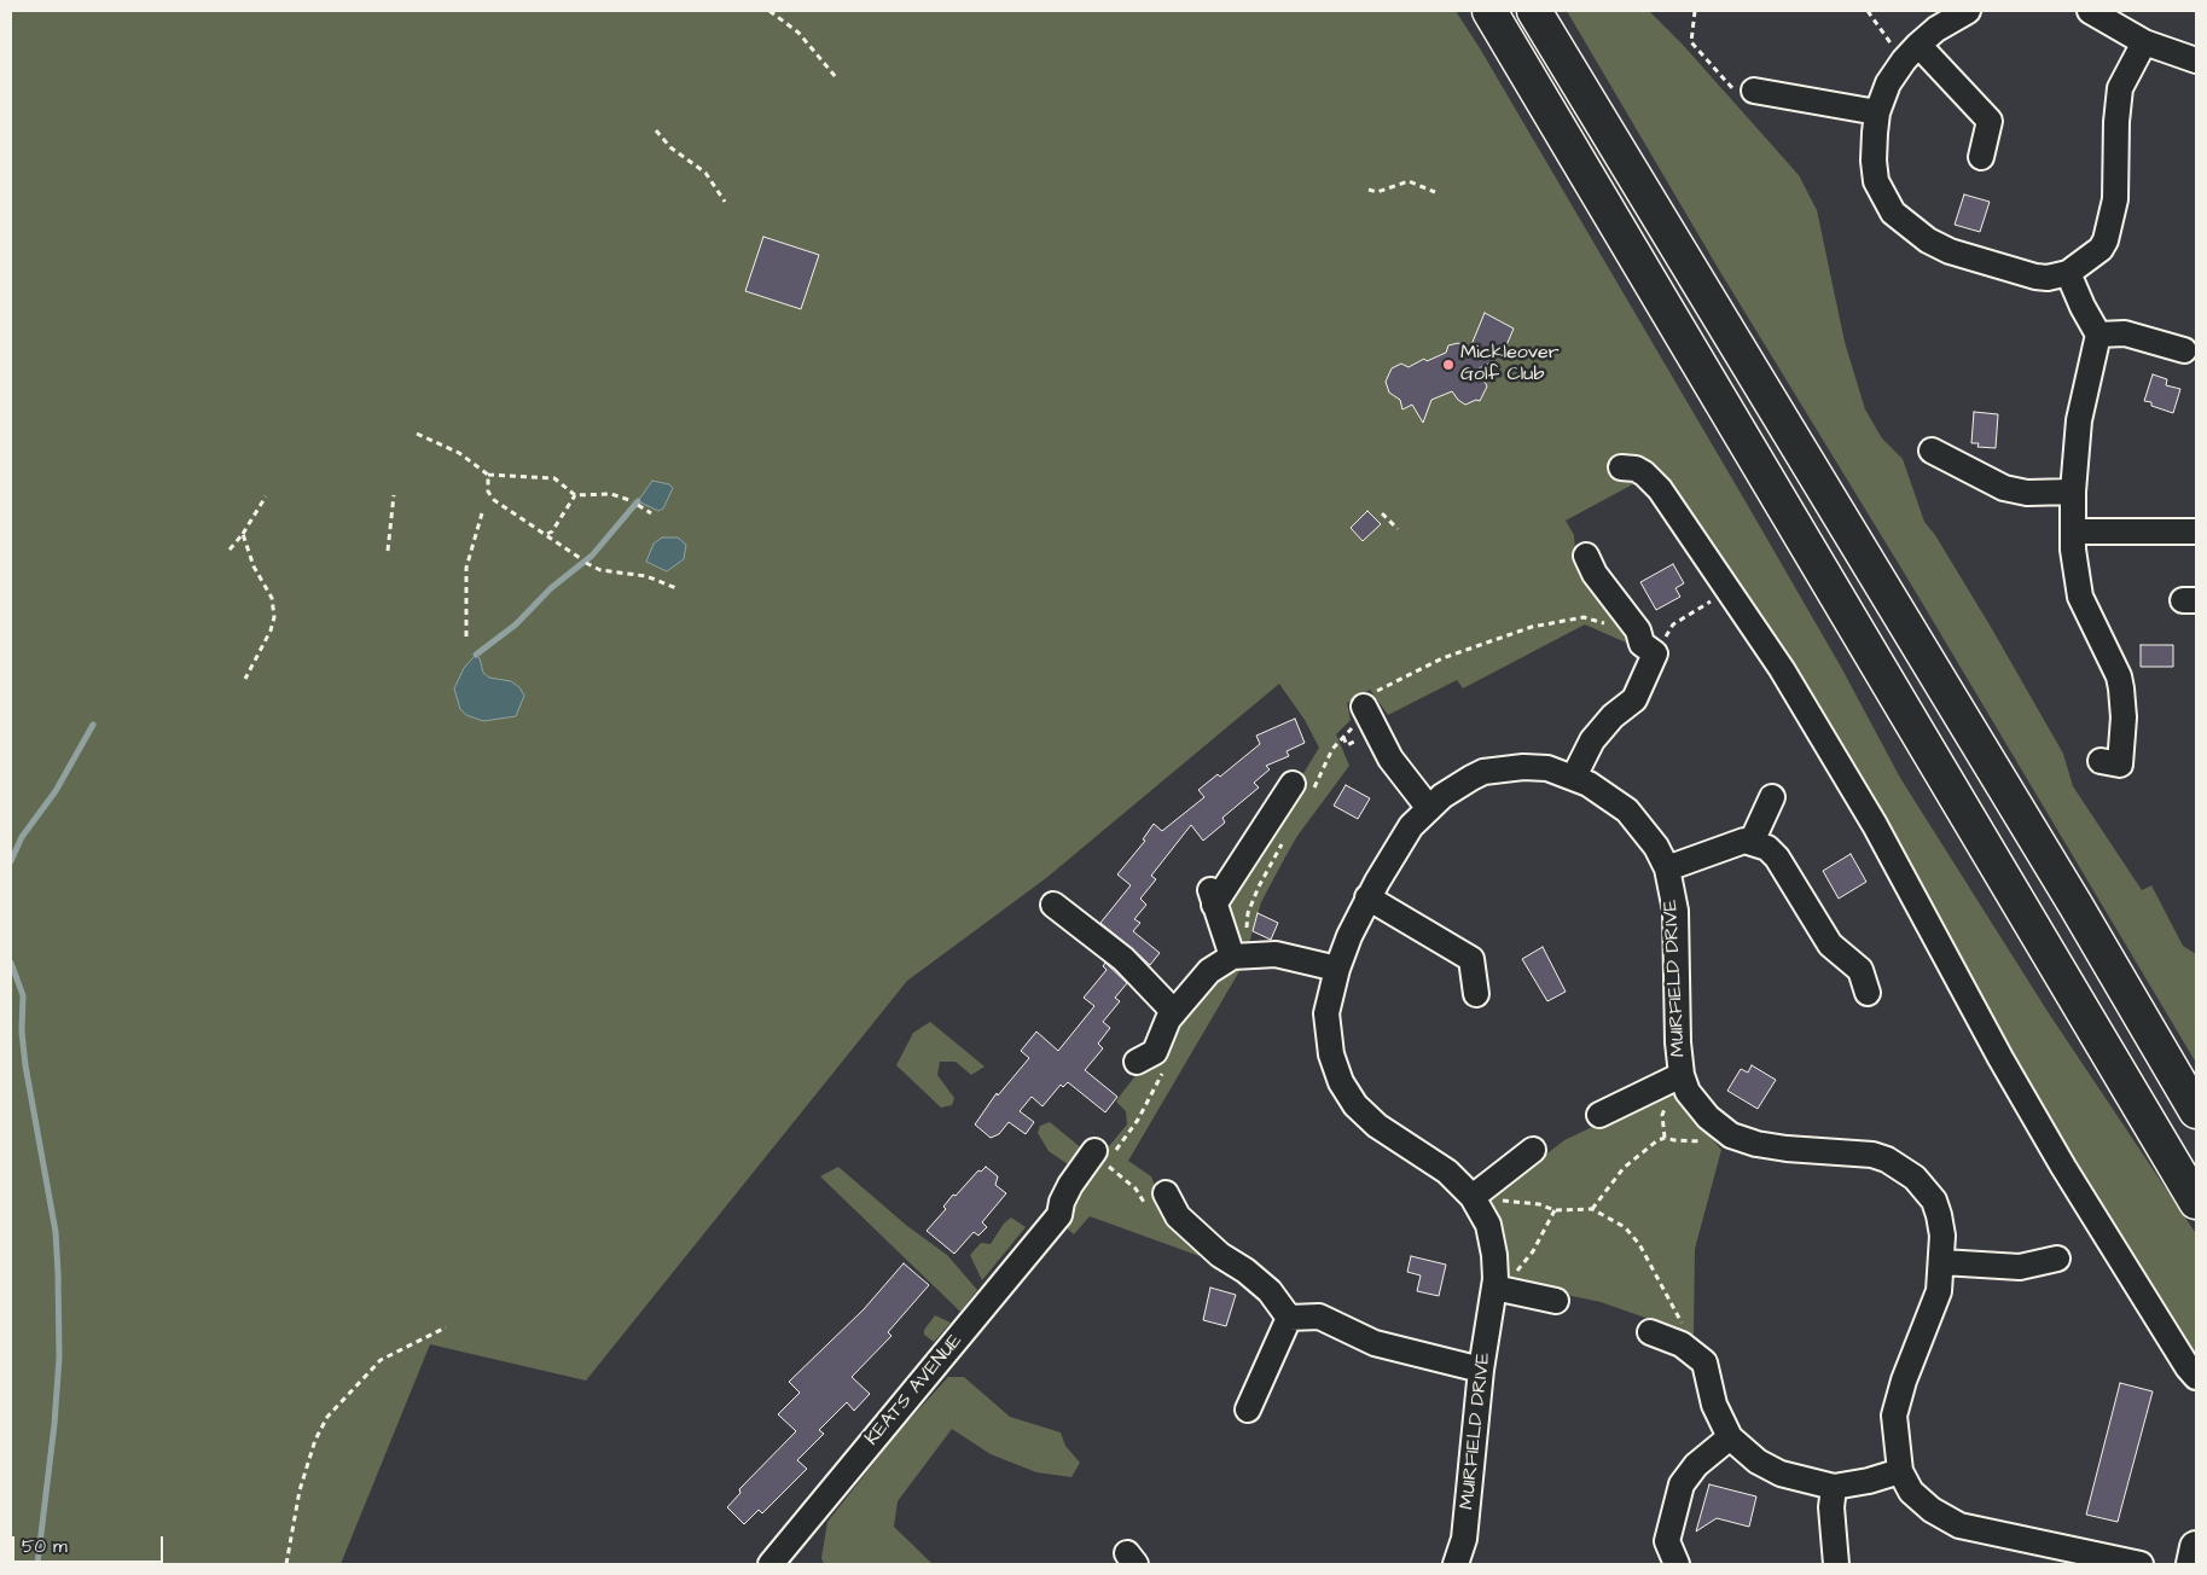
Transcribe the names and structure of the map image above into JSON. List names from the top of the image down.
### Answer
{
  "streets": {
    "street": ["MUIRFIELD DRIVE", "KEATS AVENUE"]
  },
  "places": ["Mickleover Golf Club"],
  "scale_bar": "50 m"
}
